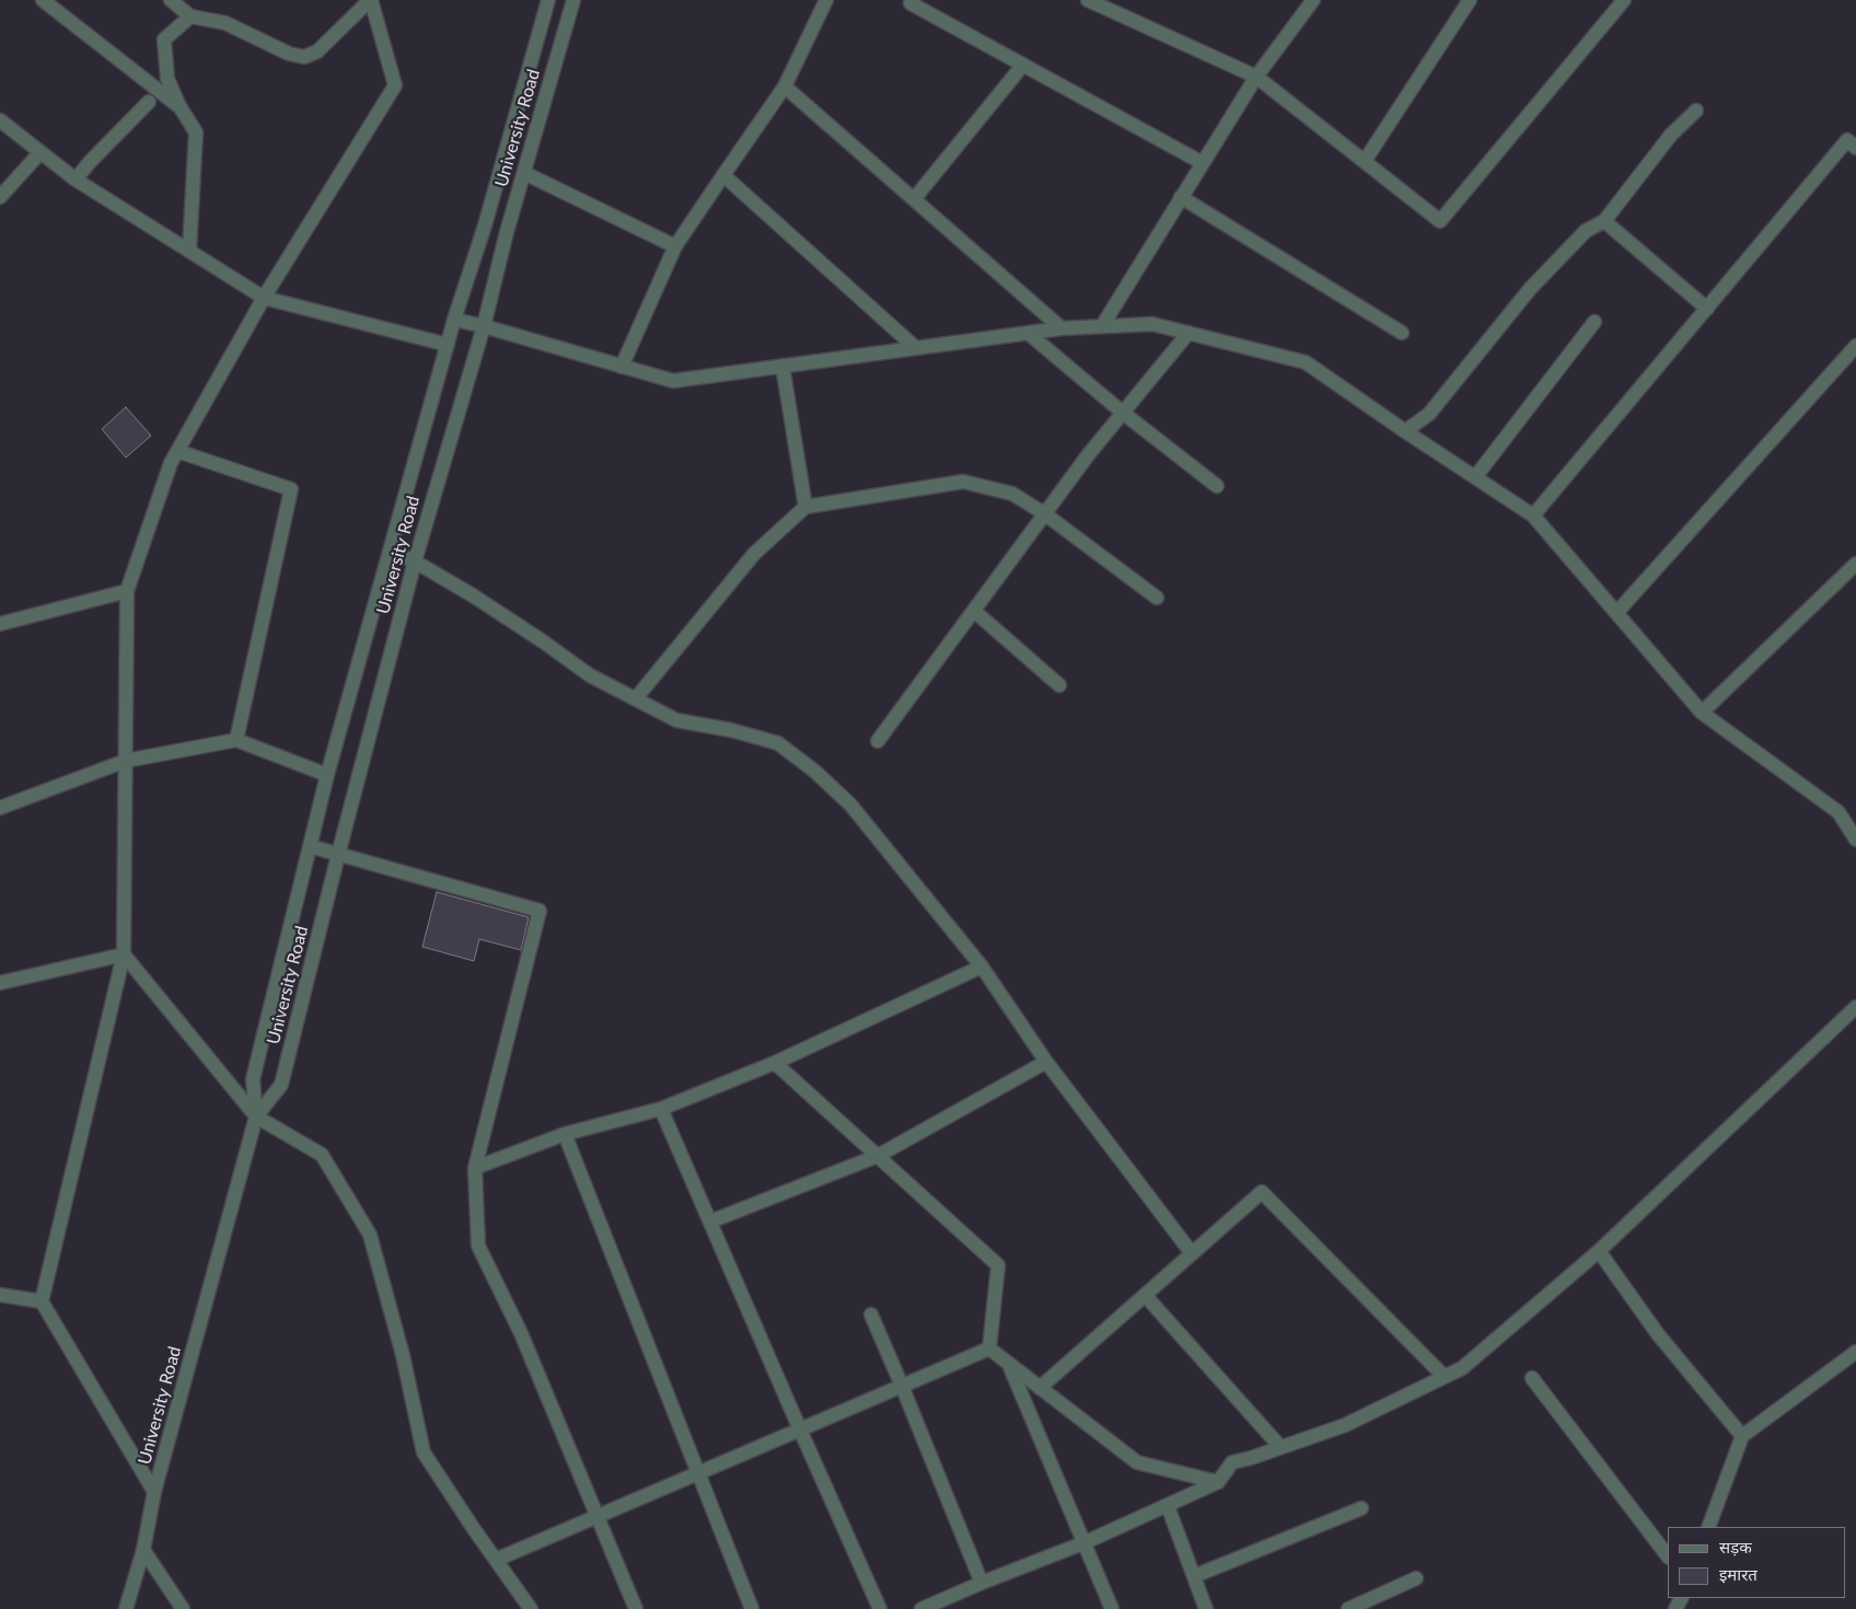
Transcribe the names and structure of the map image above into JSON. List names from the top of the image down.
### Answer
{
  "streets": {
    "street": ["University Road"]
  },
  "legend": ["सड़क", "इमारत"]
}
